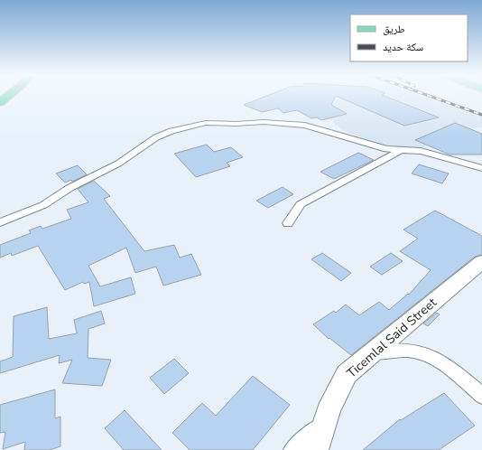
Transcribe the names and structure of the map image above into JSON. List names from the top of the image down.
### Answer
{
  "streets": {
    "main road": ["Ticemlal Said Street"]
  },
  "legend": ["طريق", "سكة حديد"]
}
